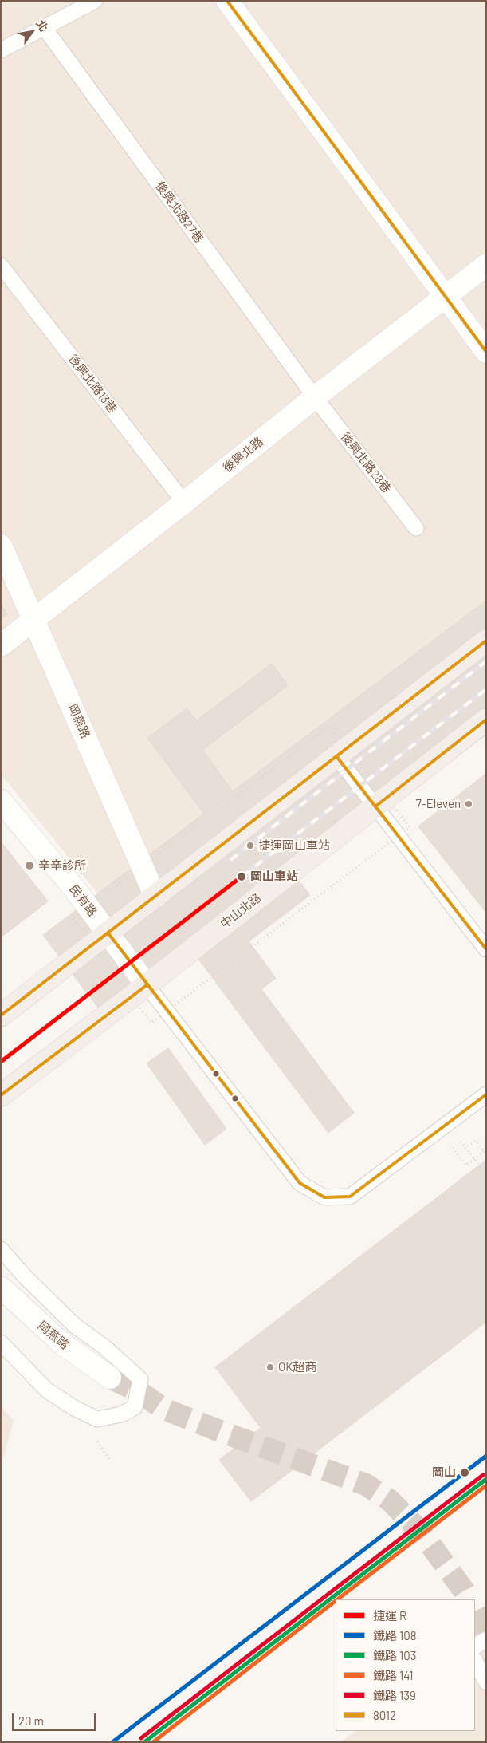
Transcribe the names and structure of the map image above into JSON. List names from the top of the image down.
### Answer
{
  "streets": {
    "main road": ["中山北路"],
    "street": ["後興北路", "岡燕路", "民有路"],
    "lane": ["後興北路27巷", "後興北路13巷", "後興北路28巷"]
  },
  "crossings": [
    ["後興北路27巷", "後興北路"],
    ["後興北路27巷", "後興北路28巷"],
    ["後興北路13巷", "後興北路"],
    ["後興北路", "後興北路28巷"],
    ["後興北路", "岡燕路"],
    ["民有路", "中山北路"]
  ],
  "places": [
    "7-Eleven",
    "捷運岡山車站",
    "辛辛診所",
    "岡山車站",
    "OK超商",
    "岡山"
  ],
  "lines": [
    "transit line 8012",
    "metro line R",
    "rail line 108",
    "rail line 139",
    "rail line 103",
    "rail line 141"
  ],
  "legend": [
    "捷運 R",
    "鐵路 108",
    "鐵路 103",
    "鐵路 141",
    "鐵路 139",
    "8012"
  ],
  "scale_bar": "20 m",
  "north": "top right"
}
